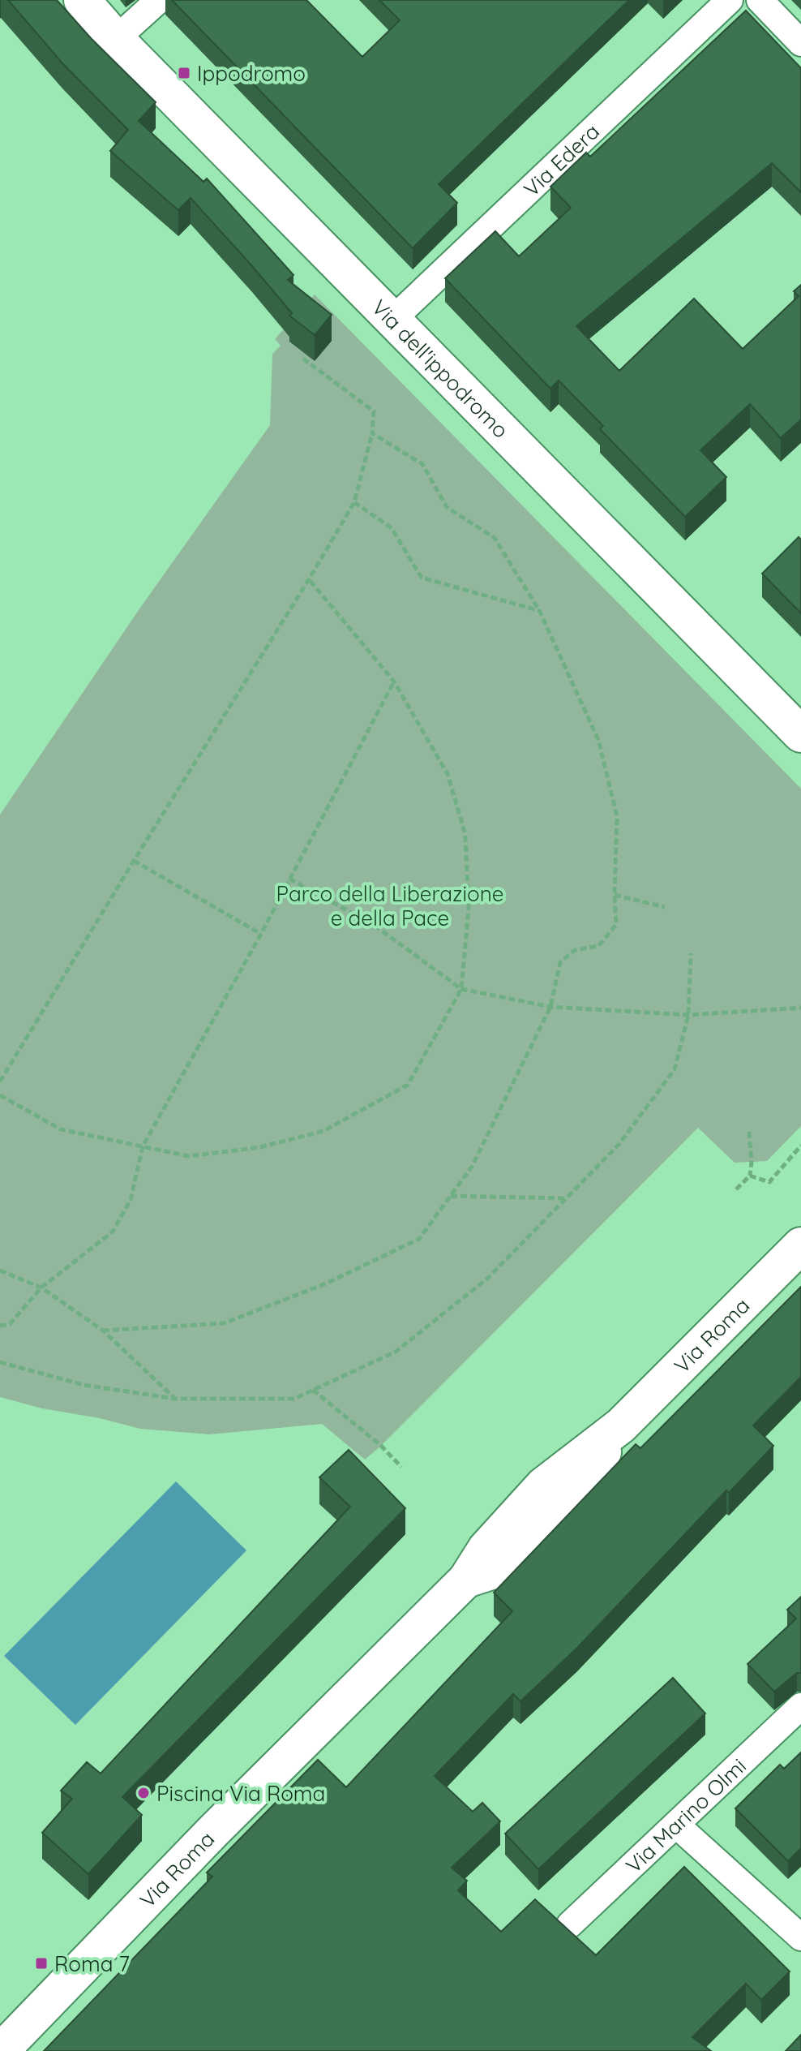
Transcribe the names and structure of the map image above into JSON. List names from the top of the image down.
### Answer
{
  "streets": {
    "street": [
      "Via Edera",
      "Via dell'ippodromo",
      "Via Roma",
      "Via Marino Olmi"
    ]
  },
  "crossings": [
    ["Via Edera", "Via dell'ippodromo"]
  ],
  "parks": ["Parco della Liberazione e della Pace"],
  "places": {
    "transit": ["Ippodromo", "Roma 7"],
    "other": ["Piscina Via Roma"]
  }
}
